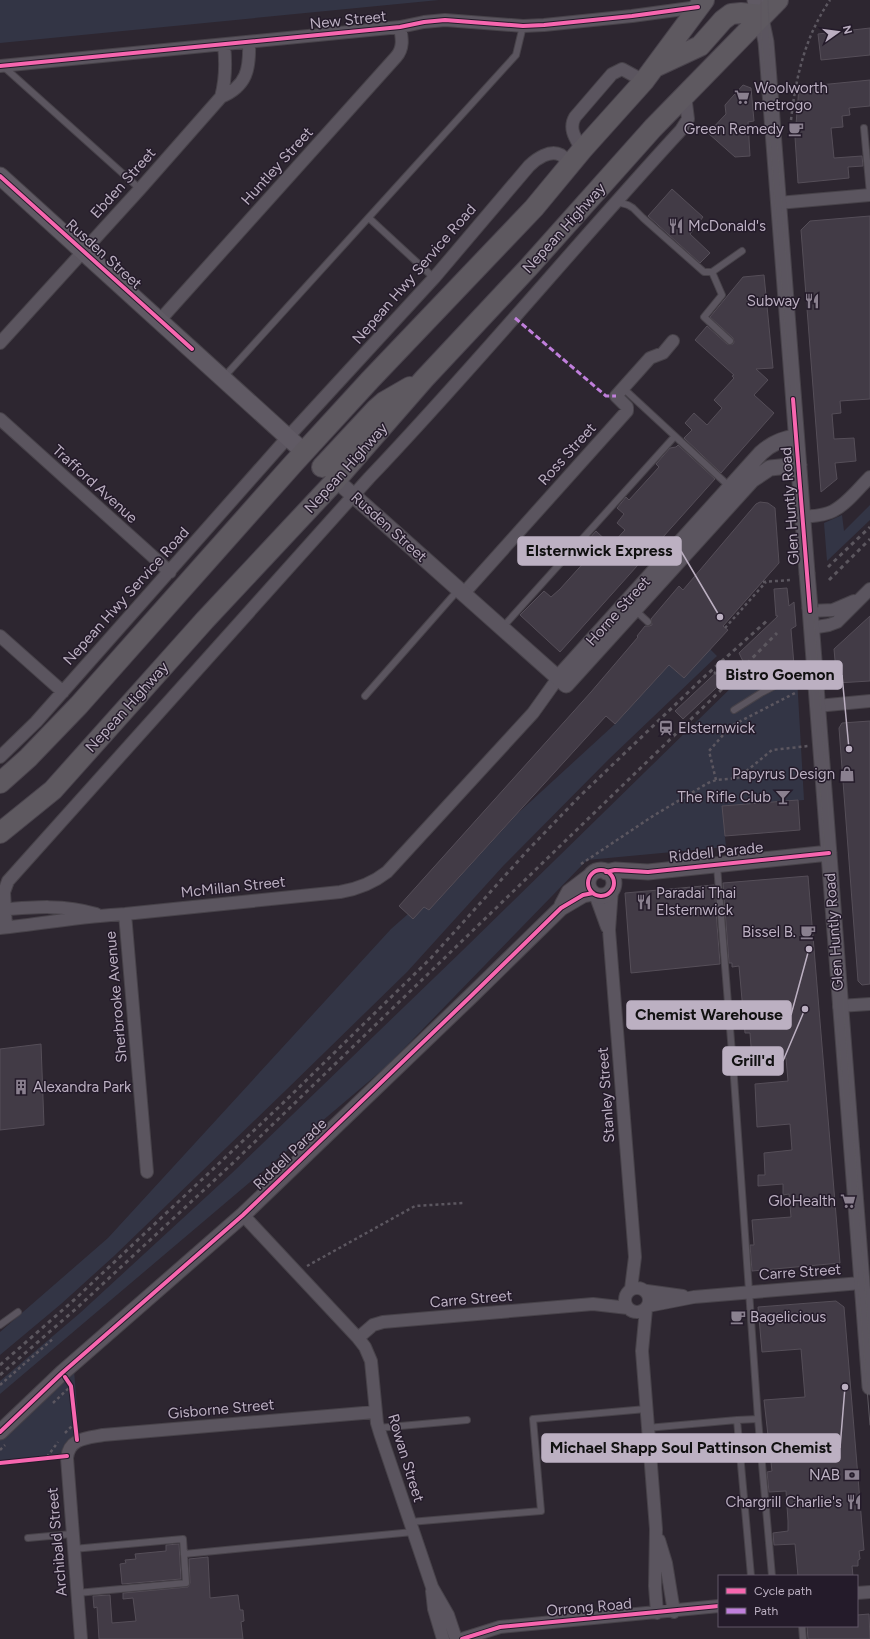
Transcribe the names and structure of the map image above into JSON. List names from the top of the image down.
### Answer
{
  "streets": {
    "highway": ["Nepean Highway", "Rusden Street"],
    "street": [
      "New Street",
      "Huntley Street",
      "Ebden Street",
      "Nepean Hwy Service Road",
      "Ross Street",
      "Trafford Avenue",
      "Glen Huntly Road",
      "Horne Street",
      "Riddell Parade",
      "McMillan Street",
      "Sherbrooke Avenue",
      "Stanley Street",
      "Carre Street",
      "Gisborne Street",
      "Rowan Street",
      "Archibald Street",
      "Orrong Road"
    ]
  },
  "crossings": [
    ["New Street", "Huntley Street"],
    ["New Street", "Ebden Street"],
    ["Huntley Street", "Rusden Street"],
    ["Ebden Street", "Rusden Street"],
    ["Nepean Highway", "Rusden Street"],
    ["Nepean Highway", "Glen Huntly Road"],
    ["Rusden Street", "Nepean Hwy Service Road"],
    ["Rusden Street", "Ross Street"],
    ["Rusden Street", "Horne Street"],
    ["Nepean Hwy Service Road", "Trafford Avenue"],
    ["Glen Huntly Road", "Horne Street"],
    ["Glen Huntly Road", "Riddell Parade"],
    ["Glen Huntly Road", "Carre Street"],
    ["Horne Street", "McMillan Street"],
    ["Riddell Parade", "Stanley Street"],
    ["Riddell Parade", "Rowan Street"],
    ["McMillan Street", "Sherbrooke Avenue"],
    ["Stanley Street", "Carre Street"],
    ["Carre Street", "Rowan Street"],
    ["Gisborne Street", "Rowan Street"],
    ["Gisborne Street", "Archibald Street"]
  ],
  "places": {
    "supermarket": ["Woolworth metrogo", "GloHealth"],
    "cafe": ["Green Remedy", "Bissel B.", "Bagelicious"],
    "restaurant": [
      "McDonald's",
      "Subway",
      "Paradai Thai Elsternwick",
      "Chargrill Charlie's"
    ],
    "other": [
      "Elsternwick Express",
      "Bistro Goemon",
      "Chemist Warehouse",
      "Grill'd",
      "Michael Shapp Soul Pattinson Chemist"
    ],
    "station": ["Elsternwick"],
    "shop": ["Papyrus Design"],
    "bar": ["The Rifle Club"],
    "building": ["Alexandra Park"],
    "bank": ["NAB"]
  },
  "legend": ["Cycle path", "Path"],
  "north": "right"
}
